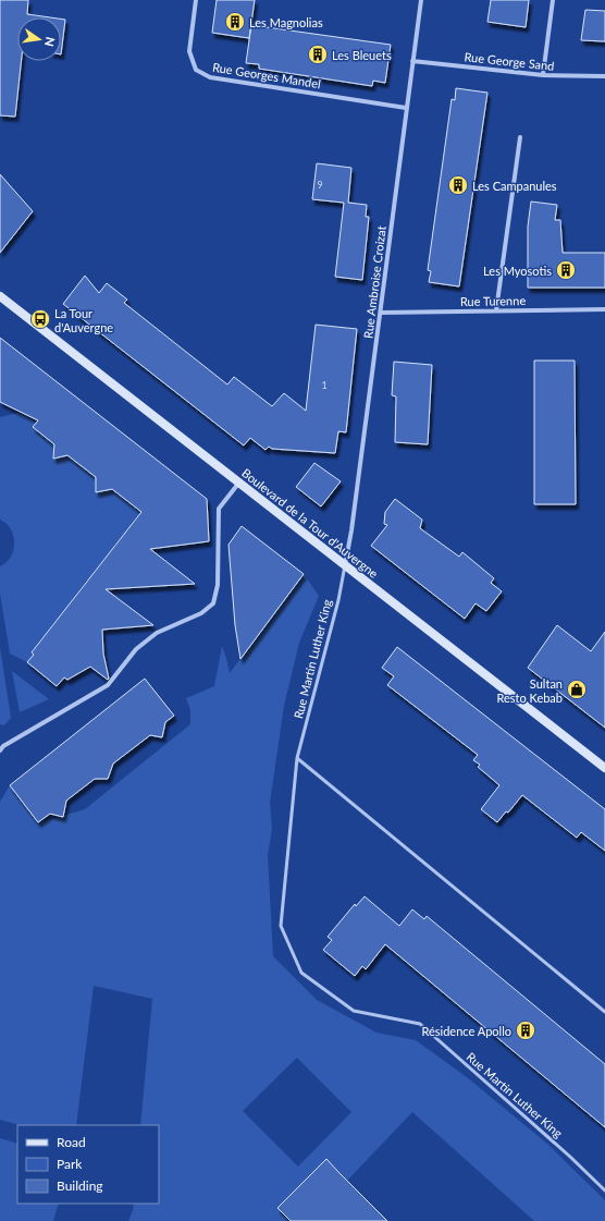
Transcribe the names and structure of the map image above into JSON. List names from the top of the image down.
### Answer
{
  "streets": {
    "street": [
      "Rue George Sand",
      "Rue Georges Mandel",
      "Rue Ambroise Croizat",
      "Rue Turenne",
      "Boulevard de la Tour d'Auvergne"
    ],
    "lane": ["Rue Martin Luther King"]
  },
  "crossings": [
    ["Rue George Sand", "Rue Ambroise Croizat"],
    ["Rue Georges Mandel", "Rue Ambroise Croizat"],
    ["Rue Ambroise Croizat", "Rue Turenne"],
    ["Rue Ambroise Croizat", "Boulevard de la Tour d'Auvergne"],
    ["Rue Ambroise Croizat", "Rue Martin Luther King"],
    ["Boulevard de la Tour d'Auvergne", "Rue Martin Luther King"]
  ],
  "places": {
    "building": [
      "Les Magnolias",
      "Les Bleuets",
      "Les Campanules",
      "Les Myosotis",
      "Résidence Apollo"
    ],
    "bus stop": ["La Tour d'Auvergne"],
    "shop": ["Sultan Resto Kebab"]
  },
  "house_numbers": ["9", "1"],
  "legend": ["Road", "Park", "Building"],
  "north": "right"
}
